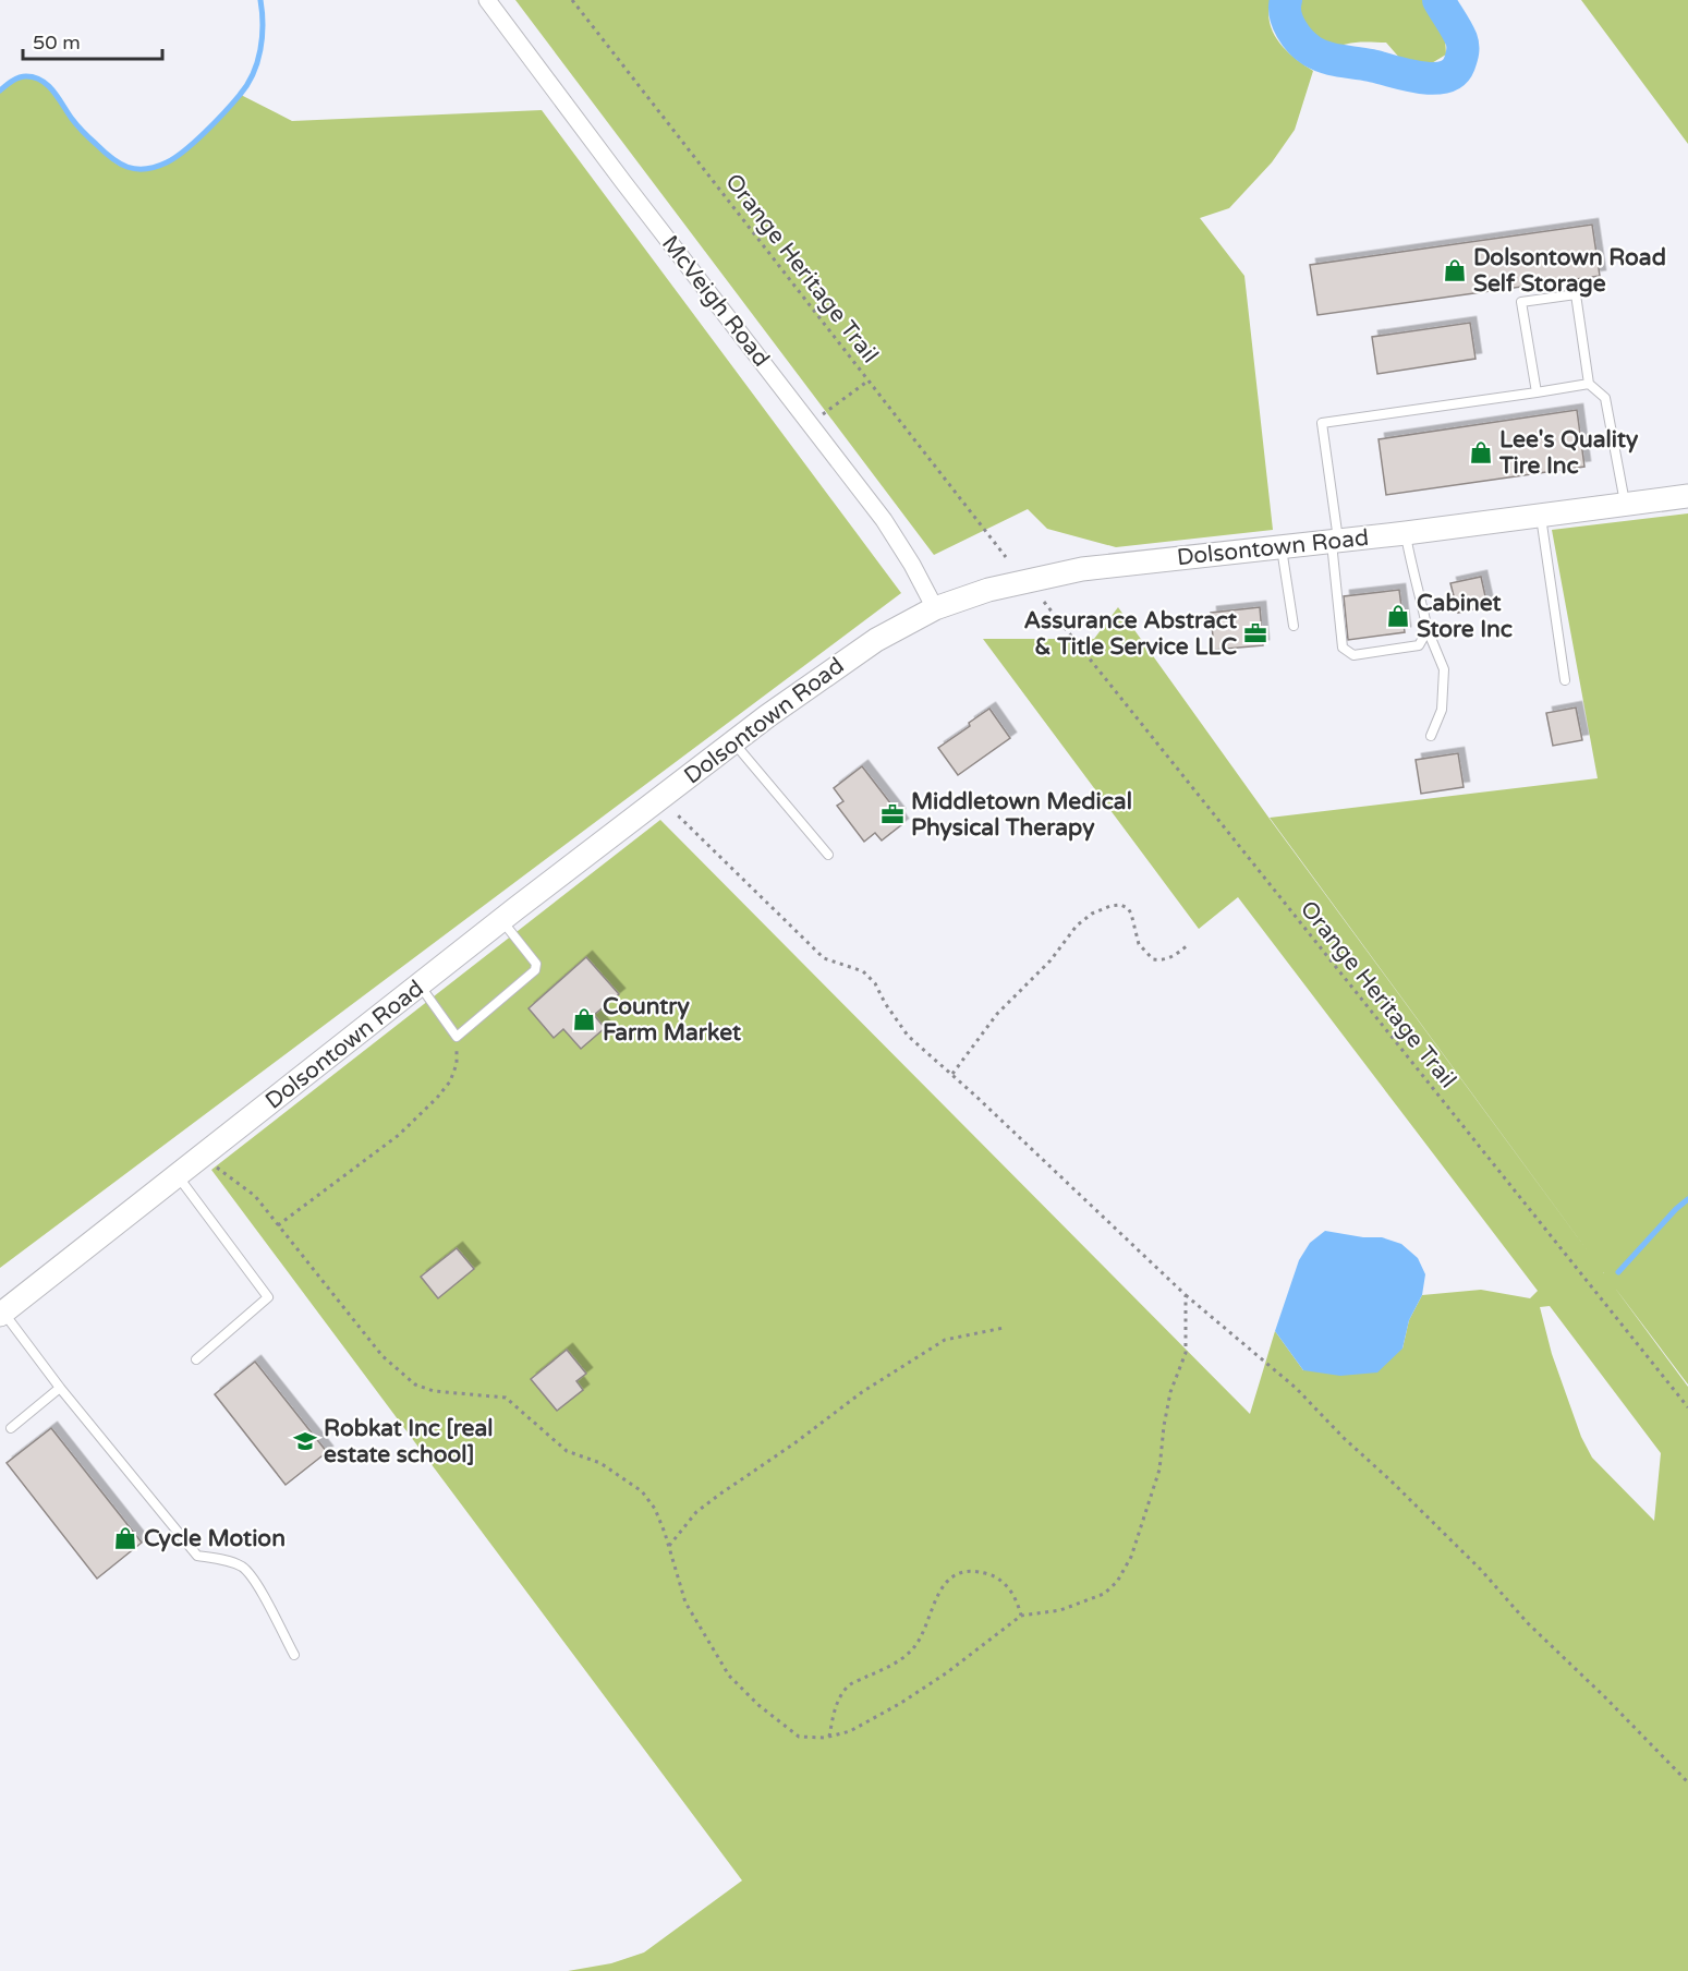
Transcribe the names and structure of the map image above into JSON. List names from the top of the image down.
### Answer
{
  "streets": {
    "street": ["McVeigh Road", "Dolsontown Road"],
    "path": ["Orange Heritage Trail"]
  },
  "crossings": [
    ["McVeigh Road", "Dolsontown Road"]
  ],
  "places": {
    "shop": [
      "Dolsontown Road Self Storage",
      "Lee's Quality Tire Inc",
      "Cabinet Store Inc",
      "Country Farm Market",
      "Cycle Motion"
    ],
    "office": ["Assurance Abstract & Title Service LLC", "Middletown Medical Physical Therapy"],
    "school or university": ["Robkat Inc [real estate school]"]
  },
  "scale_bar": "50 m"
}
